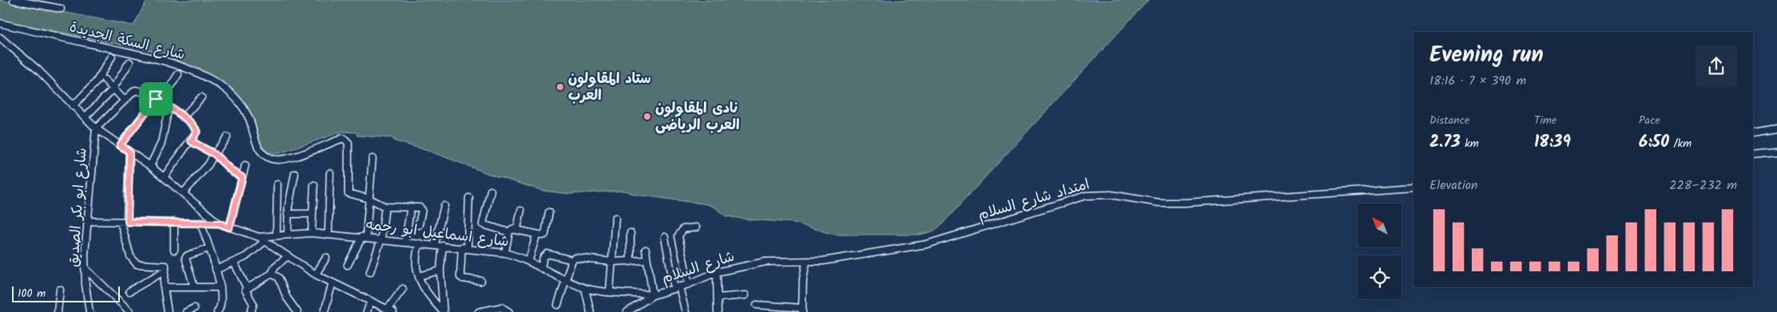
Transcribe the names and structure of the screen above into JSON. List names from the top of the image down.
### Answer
{
  "streets": {
    "street": [
      "شارع السكة الجديدة",
      "امتداد شارع السلام",
      "شارع ابو بكر الصديق",
      "شارع اسماعيل ابو رحمه",
      "شارع السلام"
    ]
  },
  "crossings": [
    ["امتداد شارع السلام", "شارع السلام"],
    ["شارع اسماعيل ابو رحمه", "شارع السلام"]
  ],
  "places": ["ستاد المقاولون العرب", "نادى المقاولون العرب الرياضى"],
  "scale_bar": "100 m",
  "north": "top left",
  "page": {
    "heading": ["Evening run", "18:16 · 7 × 390 m"],
    "stats": [
      ["Distance", "2.73 km"],
      ["Time", "18:39"],
      ["Pace", "6:50 /km"]
    ],
    "chart": ["Elevation", "228–232 m"],
    "scale": "100 m"
  }
}
